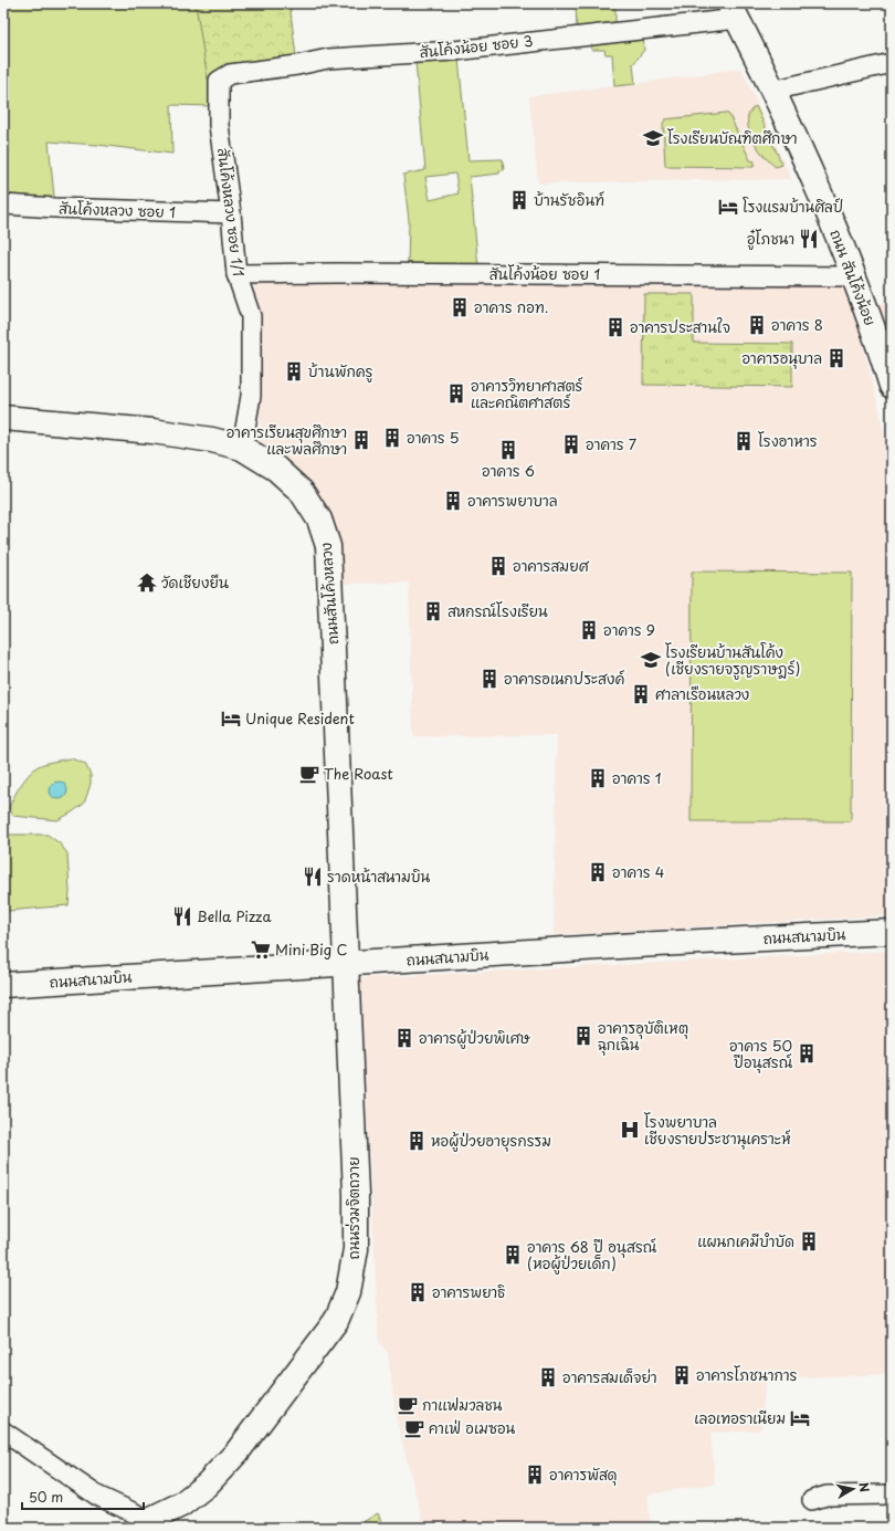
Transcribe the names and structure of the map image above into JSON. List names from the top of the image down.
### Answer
{
  "streets": {
    "street": [
      "สันโค้งน้อย ซอย 3",
      "สันโค้งหลวง ซอย 1",
      "สันโค้งหลวง ซอย 1/1",
      "สันโค้งน้อย ซอย 1",
      "ถนน สันโค้งน้อย",
      "ถนนสันโค้งหลวง",
      "ถนนสนามบิน",
      "ถนนร่วมจิตถวาย"
    ]
  },
  "crossings": [
    ["สันโค้งน้อย ซอย 3", "สันโค้งหลวง ซอย 1/1"],
    ["สันโค้งน้อย ซอย 3", "ถนน สันโค้งน้อย"],
    ["สันโค้งหลวง ซอย 1", "สันโค้งหลวง ซอย 1/1"],
    ["สันโค้งหลวง ซอย 1/1", "สันโค้งน้อย ซอย 1"],
    ["สันโค้งหลวง ซอย 1/1", "ถนนสันโค้งหลวง"],
    ["สันโค้งน้อย ซอย 1", "ถนน สันโค้งน้อย"],
    ["ถนนสันโค้งหลวง", "ถนนสนามบิน"],
    ["ถนนสันโค้งหลวง", "ถนนร่วมจิตถวาย"],
    ["ถนนสนามบิน", "ถนนร่วมจิตถวาย"]
  ],
  "places": {
    "school or university": ["โรงเรียนบัณฑิตศึกษา", "โรงเรียนบ้านสันโค้ง (เชียงรายจรูญราษฎร์)"],
    "building": [
      "บ้านรัชอินท์",
      "อาคาร กอท.",
      "อาคาร 8",
      "อาคารประสานใจ",
      "อาคารอนุบาล",
      "บ้านพักครู",
      "อาคารวิทยาศาสตร์ และคณิตศาสตร์",
      "อาคาร 5",
      "อาคารเรียนสุขศึกษา และพลศึกษา",
      "โรงอาหาร",
      "อาคาร 7",
      "อาคาร 6",
      "อาคารพยาบาล",
      "อาคารสมยศ",
      "สหกรณ์โรงเรียน",
      "อาคาร 9",
      "อาคารอเนกประสงค์",
      "ศาลาเรือนหลวง",
      "อาคาร 1",
      "อาคาร 4",
      "อาคารอุบัติเหตุ ฉุกเฉิน",
      "อาคารผู้ป่วยพิเศษ",
      "อาคาร 50 ปีอนุสรณ์",
      "หอผู้ป่วยอายุรกรรม",
      "แผนกเคมีบำบัด",
      "อาคาร 68 ปี อนุสรณ์ (หอผู้ป่วยเด็ก)",
      "อาคารพยาธิ",
      "อาคารโภชนาการ",
      "อาคารสมเด็จย่า",
      "อาคารพัสดุ"
    ],
    "hotel": ["โรงแรมบ้านศิลป์", "Unique Resident", "เลอเทอราเนียม"],
    "restaurant": ["อู๋โภชนา", "ราดหน้าสนามบิน", "Bella Pizza"],
    "temple": ["วัดเชียงยืน"],
    "cafe": ["The Roast", "กาแฟมวลชน", "คาเฟ่ อเมซอน"],
    "supermarket": ["Mini Big C"],
    "hospital": ["โรงพยาบาล เชียงรายประชานุเคราะห์"]
  },
  "scale_bar": "50 m",
  "north": "right"
}
